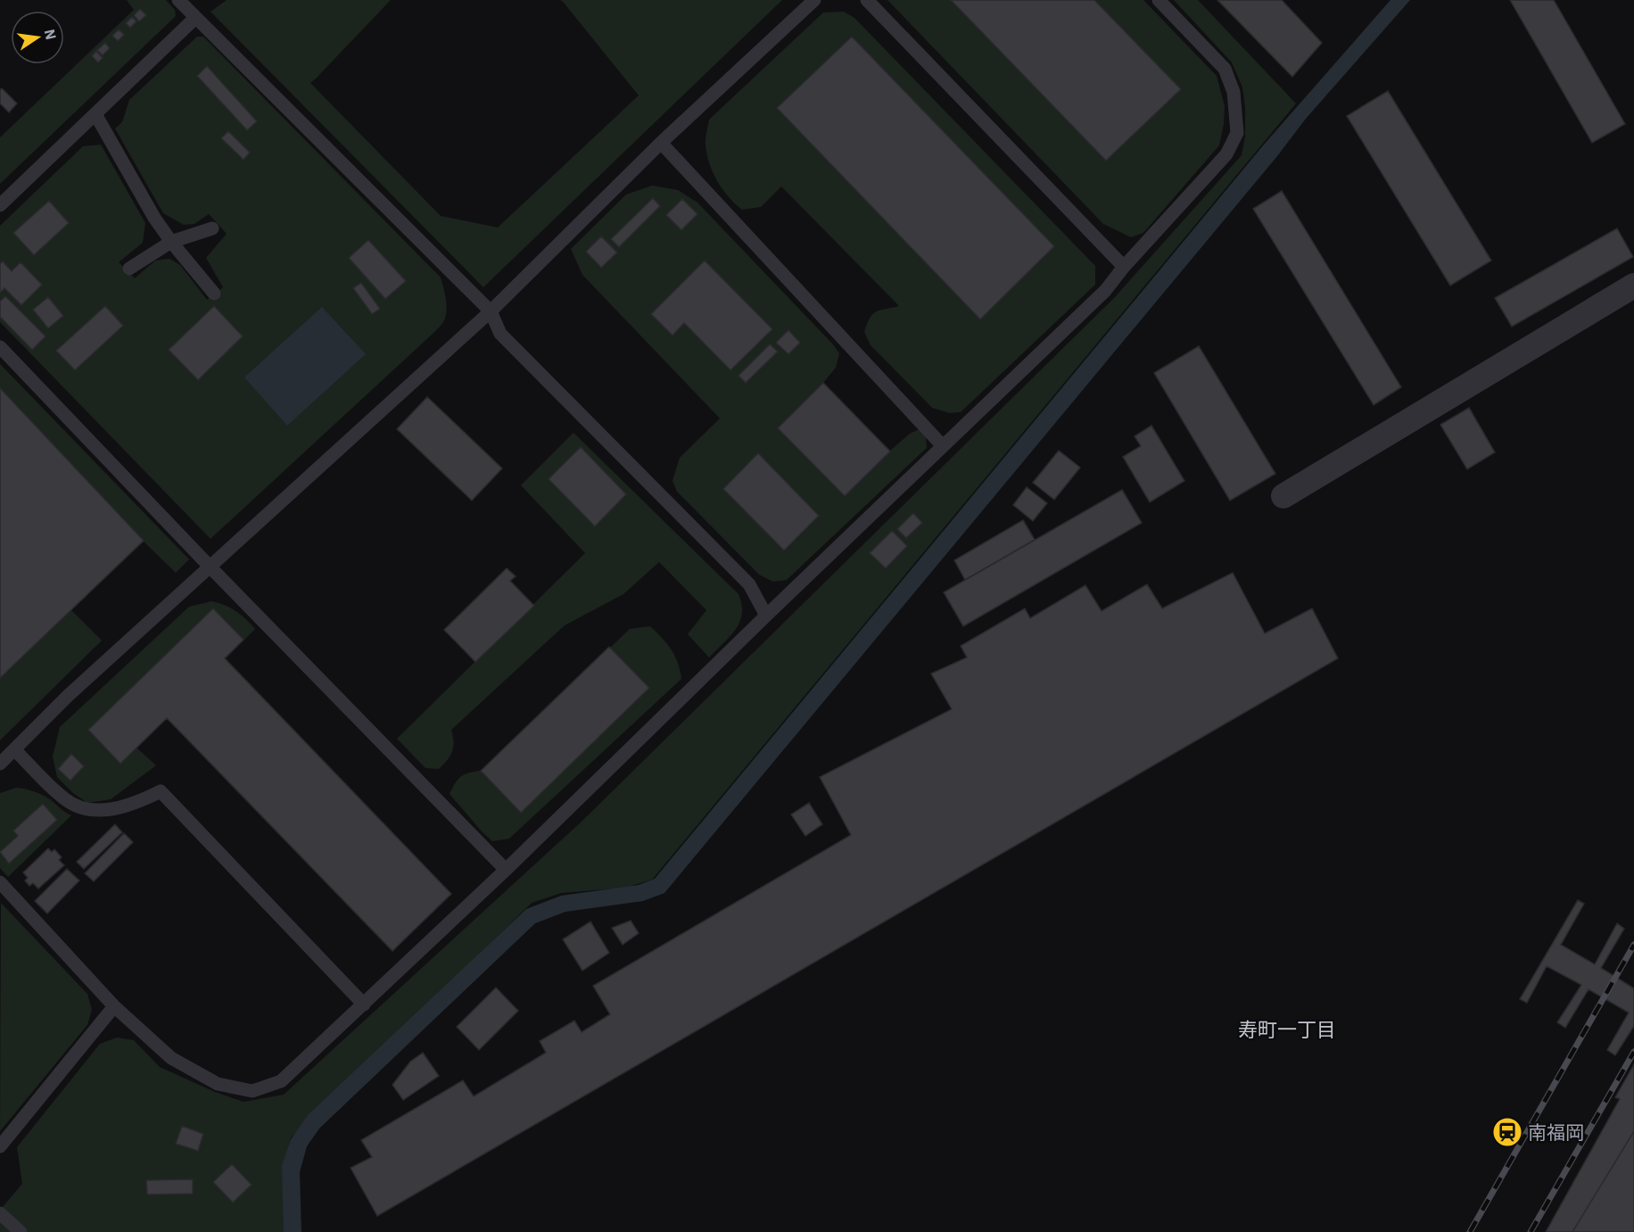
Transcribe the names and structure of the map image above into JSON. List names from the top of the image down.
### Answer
{
  "districts": ["寿町一丁目"],
  "places": {
    "station": ["南福岡"]
  },
  "north": "right"
}
